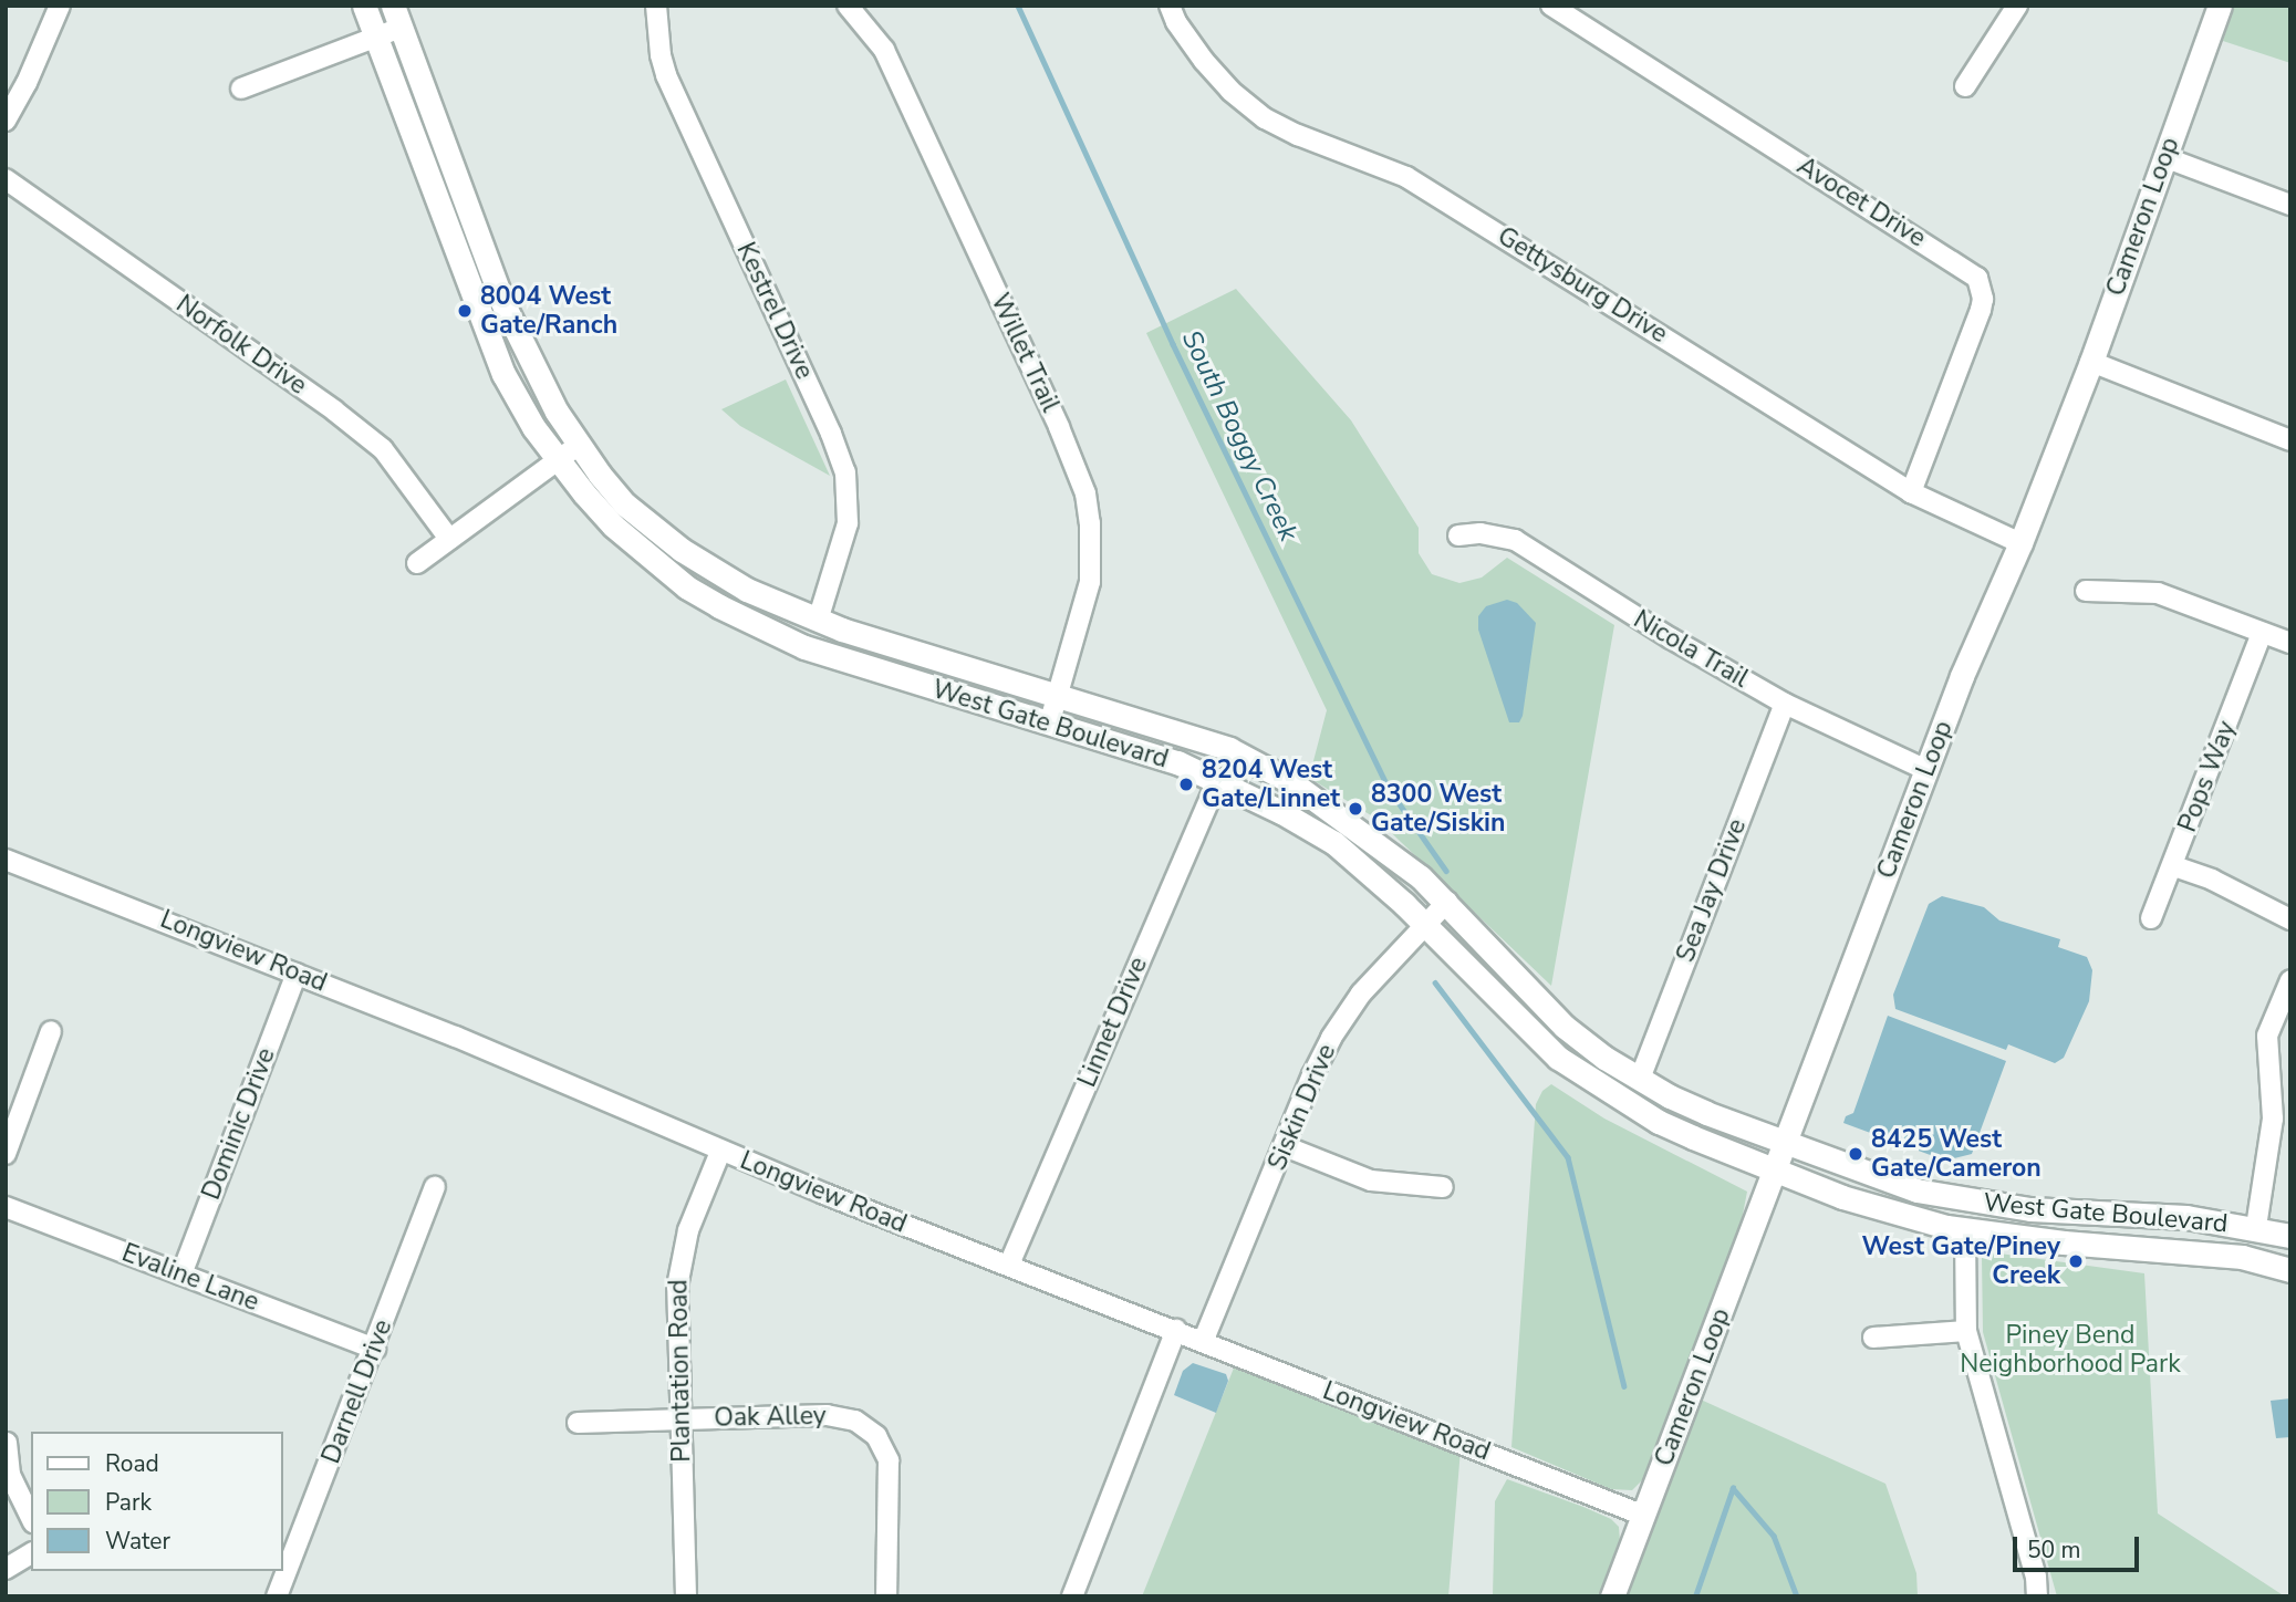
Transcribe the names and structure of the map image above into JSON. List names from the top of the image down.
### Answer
{
  "streets": {
    "main road": ["Cameron Loop", "West Gate Boulevard"],
    "street": [
      "Avocet Drive",
      "Gettysburg Drive",
      "Kestrel Drive",
      "Norfolk Drive",
      "Willet Trail",
      "Nicola Trail",
      "Pops Way",
      "Sea Jay Drive",
      "Longview Road",
      "Linnet Drive",
      "Siskin Drive",
      "Dominic Drive",
      "Evaline Lane",
      "Plantation Road",
      "Darnell Drive",
      "Oak Alley"
    ]
  },
  "crossings": [
    ["Avocet Drive", "Gettysburg Drive"],
    ["Cameron Loop", "Gettysburg Drive"],
    ["Cameron Loop", "Nicola Trail"],
    ["Cameron Loop", "West Gate Boulevard"],
    ["Cameron Loop", "Longview Road"],
    ["Kestrel Drive", "West Gate Boulevard"],
    ["Willet Trail", "West Gate Boulevard"],
    ["Nicola Trail", "Sea Jay Drive"],
    ["West Gate Boulevard", "Sea Jay Drive"],
    ["West Gate Boulevard", "Linnet Drive"],
    ["West Gate Boulevard", "Siskin Drive"],
    ["Longview Road", "Linnet Drive"],
    ["Longview Road", "Siskin Drive"],
    ["Longview Road", "Dominic Drive"],
    ["Longview Road", "Plantation Road"],
    ["Dominic Drive", "Evaline Lane"],
    ["Evaline Lane", "Darnell Drive"],
    ["Plantation Road", "Oak Alley"]
  ],
  "water": ["South Boggy Creek"],
  "parks": ["Piney Bend Neighborhood Park"],
  "places": [
    "8004 West Gate/Ranch",
    "8204 West Gate/Linnet",
    "8300 West Gate/Siskin",
    "8425 West Gate/Cameron",
    "West Gate/Piney Creek"
  ],
  "legend": ["Road", "Park", "Water"],
  "scale_bar": "50 m"
}
